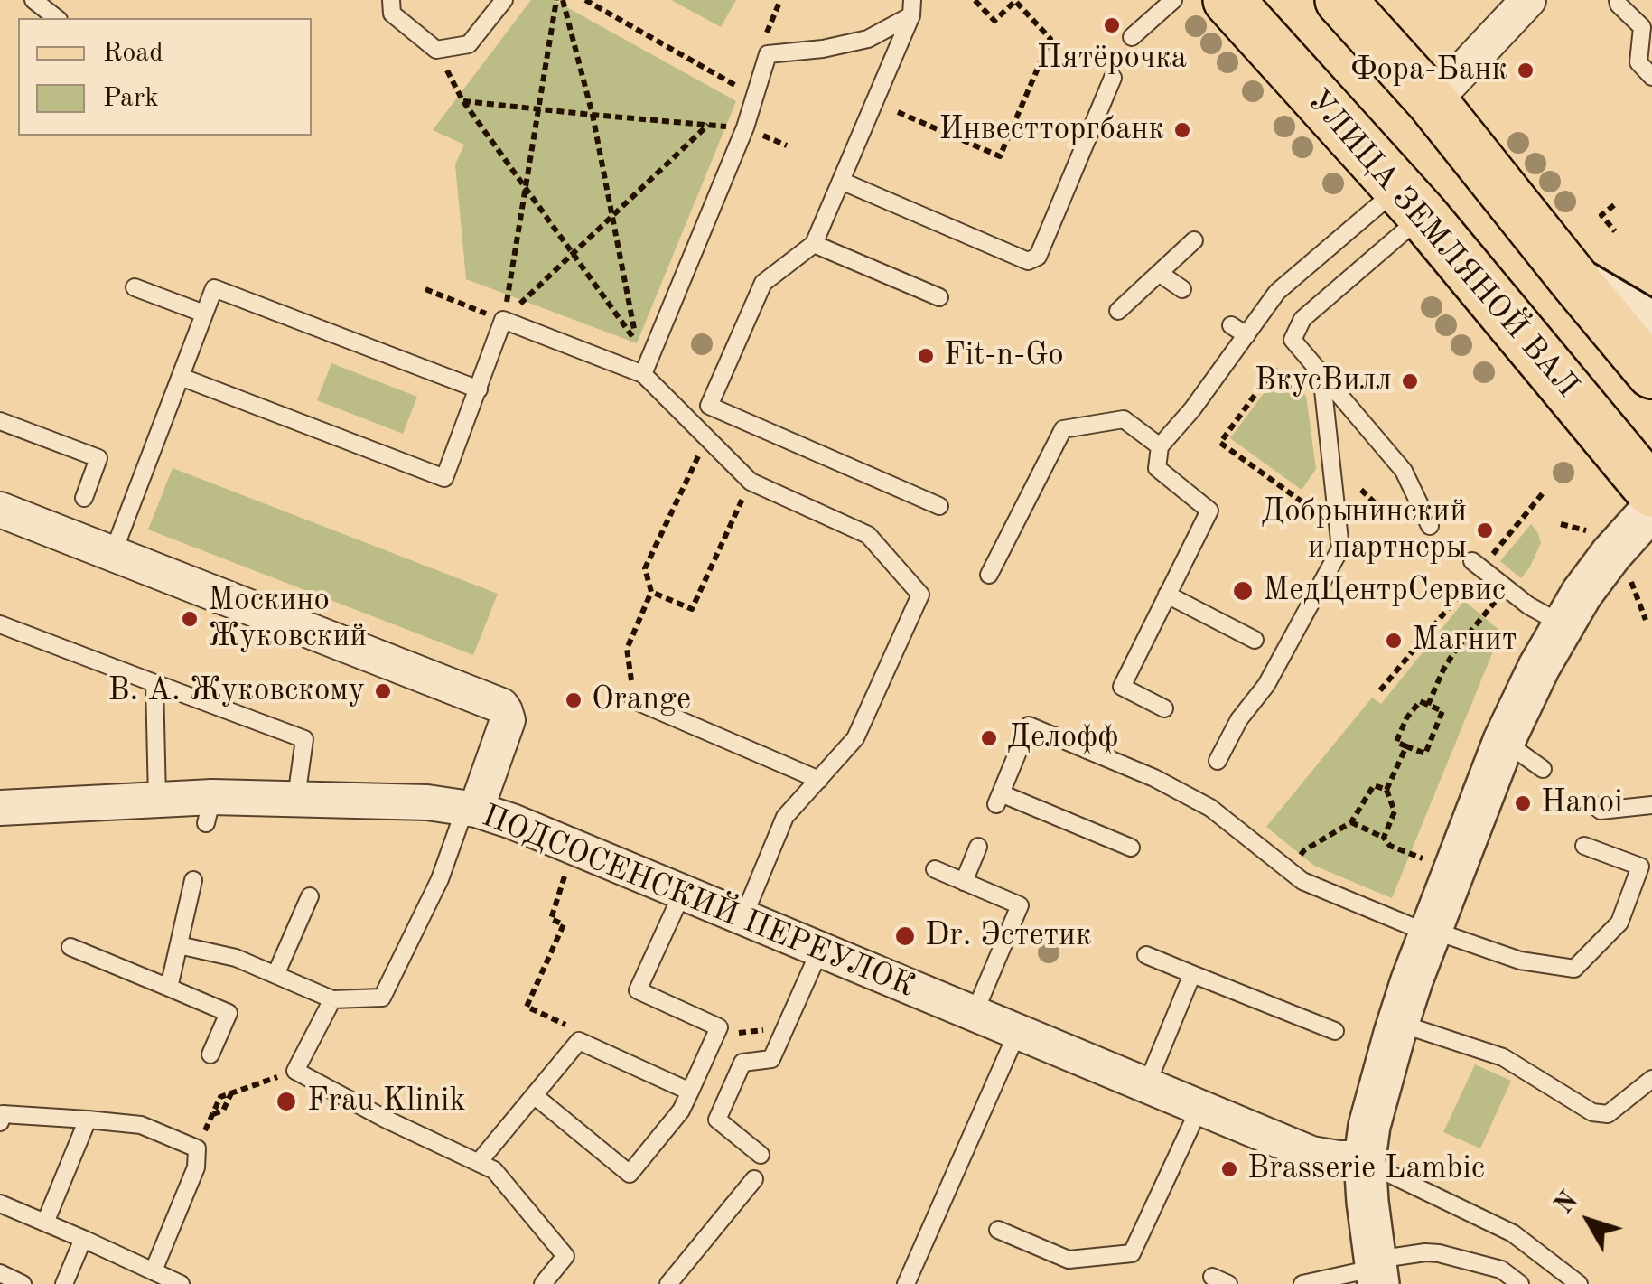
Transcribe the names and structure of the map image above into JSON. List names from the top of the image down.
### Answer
{
  "streets": {
    "main road": ["УЛИЦА ЗЕМЛЯНОЙ ВАЛ"],
    "street": ["ПОДСОСЕНСКИЙ ПЕРЕУЛОК"]
  },
  "places": [
    "Пятёрочка",
    "Фора-Банк",
    "Инвестторгбанк",
    "Fit-n-Go",
    "ВкусВилл",
    "Добрынинский и партнеры",
    "МедЦентрСервис",
    "Москино Жуковский",
    "Магнит",
    "В. А. Жуковскому",
    "Orange",
    "Делофф",
    "Hanoi",
    "Dr. Эстетик",
    "Frau Klinik",
    "Brasserie Lambic"
  ],
  "legend": ["Road", "Park"],
  "north": "top left"
}
